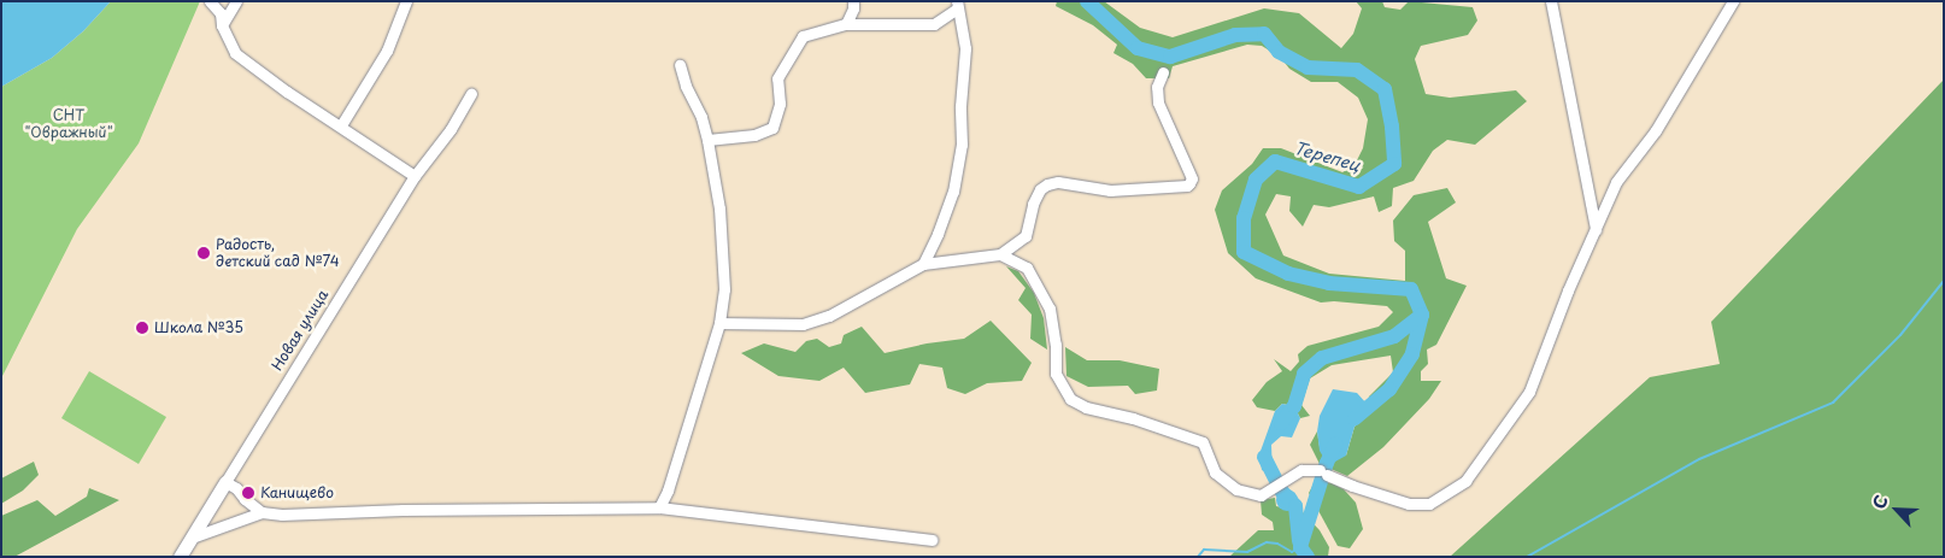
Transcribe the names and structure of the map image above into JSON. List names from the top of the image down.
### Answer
{
  "streets": {
    "street": ["Новая улица"]
  },
  "water": ["Терепец"],
  "parks": ["СНТ \"Овражный\""],
  "places": ["Радость, детский сад №74", "Школа №35", "Канищево"],
  "north": "top left"
}
